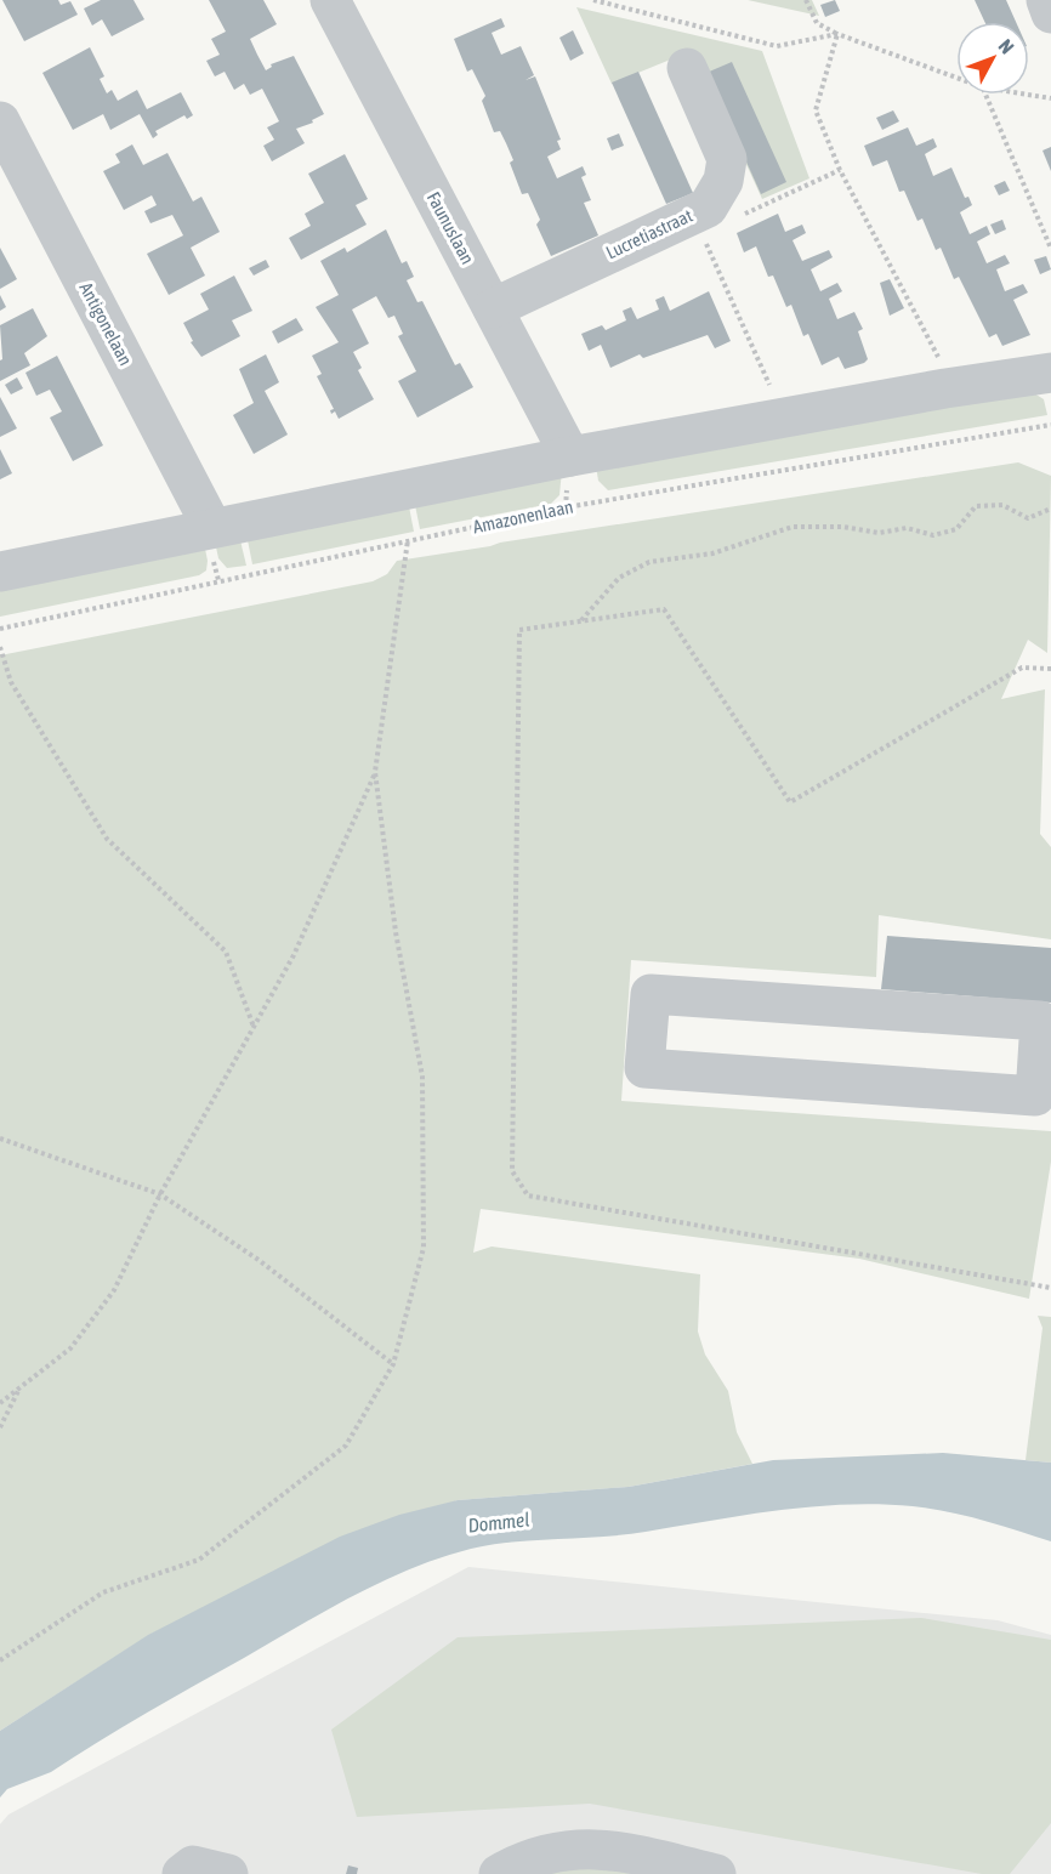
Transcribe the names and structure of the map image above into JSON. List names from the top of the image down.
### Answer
{
  "streets": {
    "street": ["Faunuslaan", "Lucretiastraat", "Antigonelaan"],
    "path": ["Amazonenlaan"]
  },
  "crossings": [
    ["Faunuslaan", "Lucretiastraat"]
  ],
  "water": ["Dommel"],
  "north": "top right"
}
